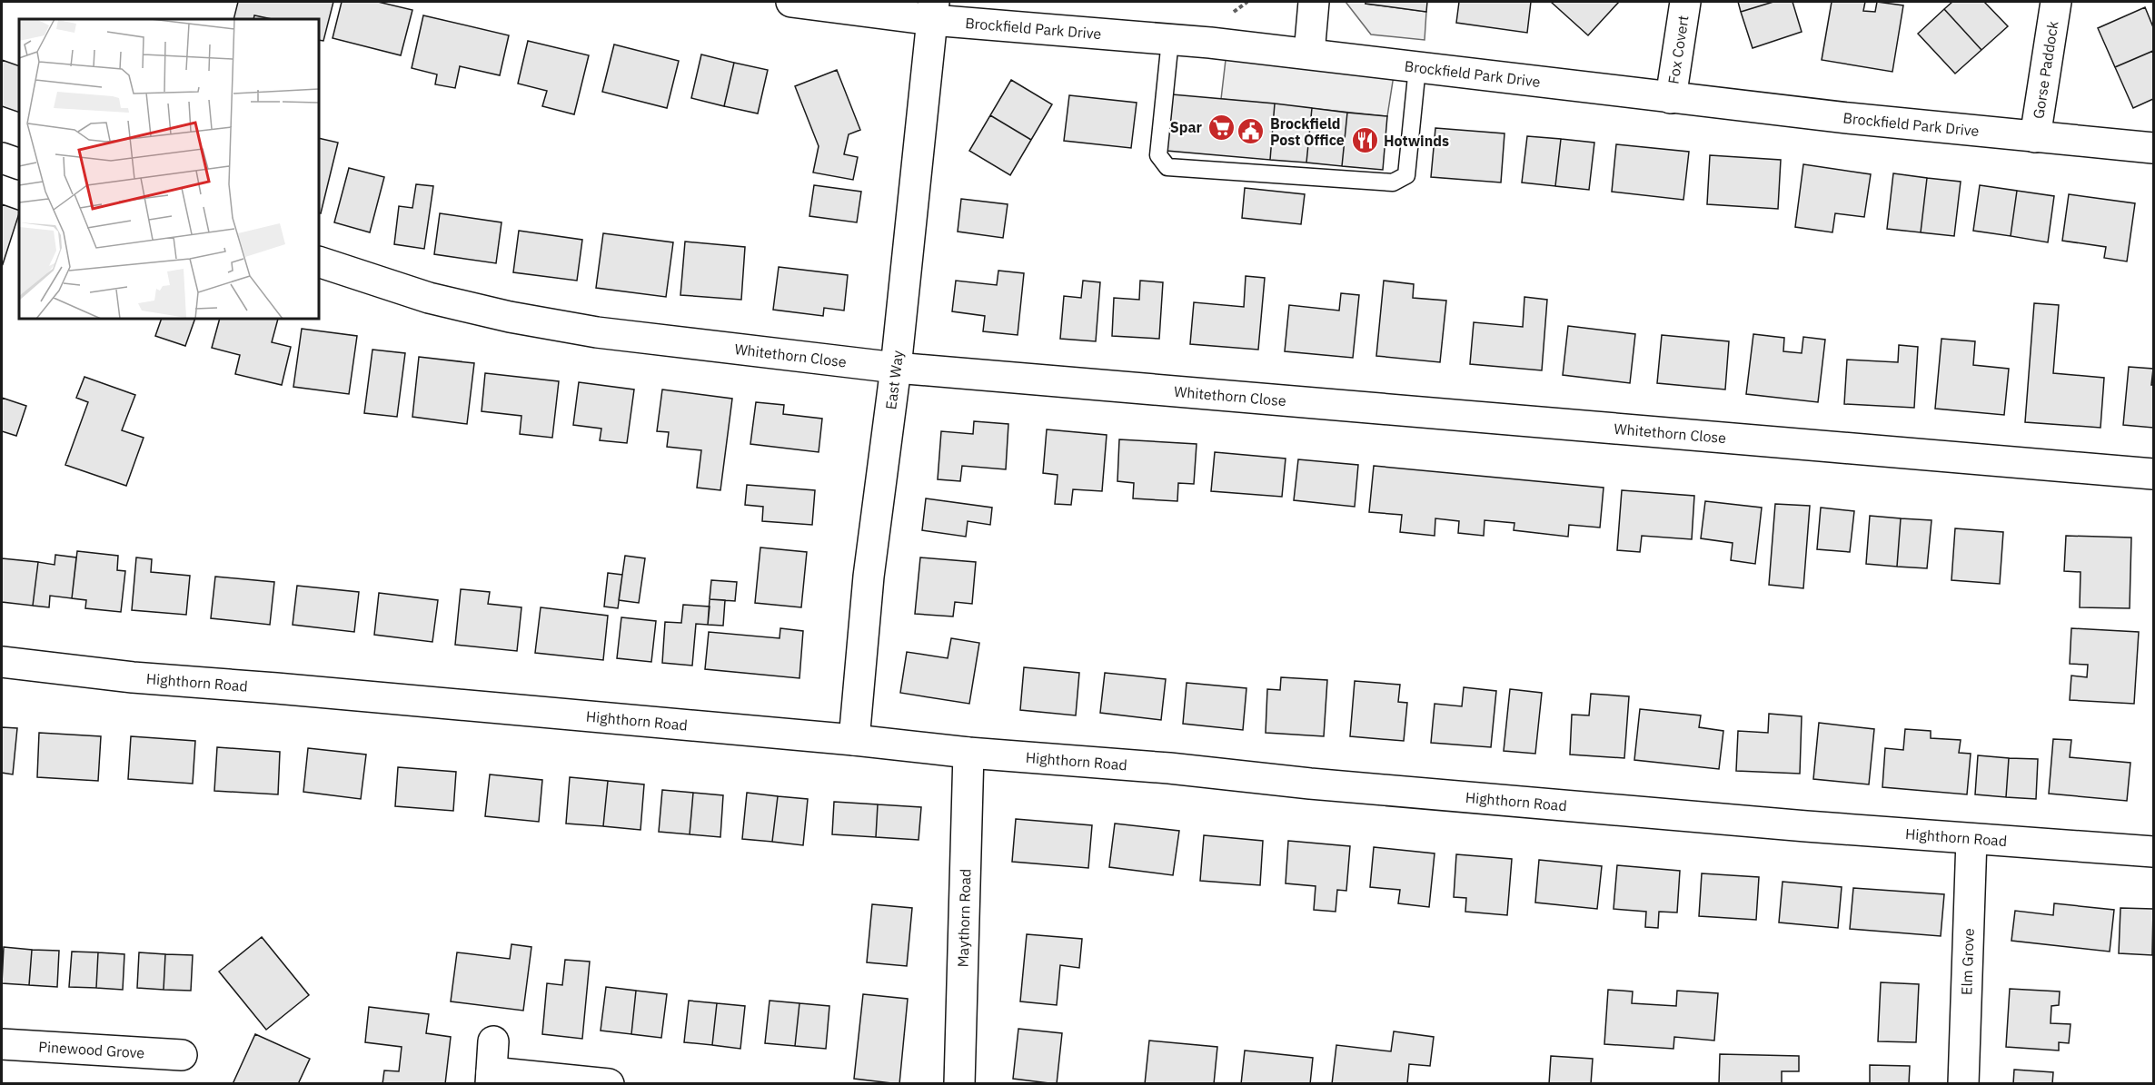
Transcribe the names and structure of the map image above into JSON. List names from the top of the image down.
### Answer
{
  "streets": {
    "street": [
      "Brockfield Park Drive",
      "Fox Covert",
      "Gorse Paddock",
      "Whitethorn Close",
      "East Way",
      "Highthorn Road",
      "Maythorn Road",
      "Elm Grove",
      "Pinewood Grove"
    ]
  },
  "crossings": [
    ["Brockfield Park Drive", "Fox Covert"],
    ["Brockfield Park Drive", "Gorse Paddock"],
    ["Brockfield Park Drive", "East Way"],
    ["Whitethorn Close", "East Way"],
    ["East Way", "Highthorn Road"],
    ["Highthorn Road", "Maythorn Road"],
    ["Highthorn Road", "Elm Grove"]
  ],
  "places": {
    "supermarket": ["Spar"],
    "public building": ["Brockfield Post Office"],
    "restaurant": ["Hotwinds"]
  }
}
